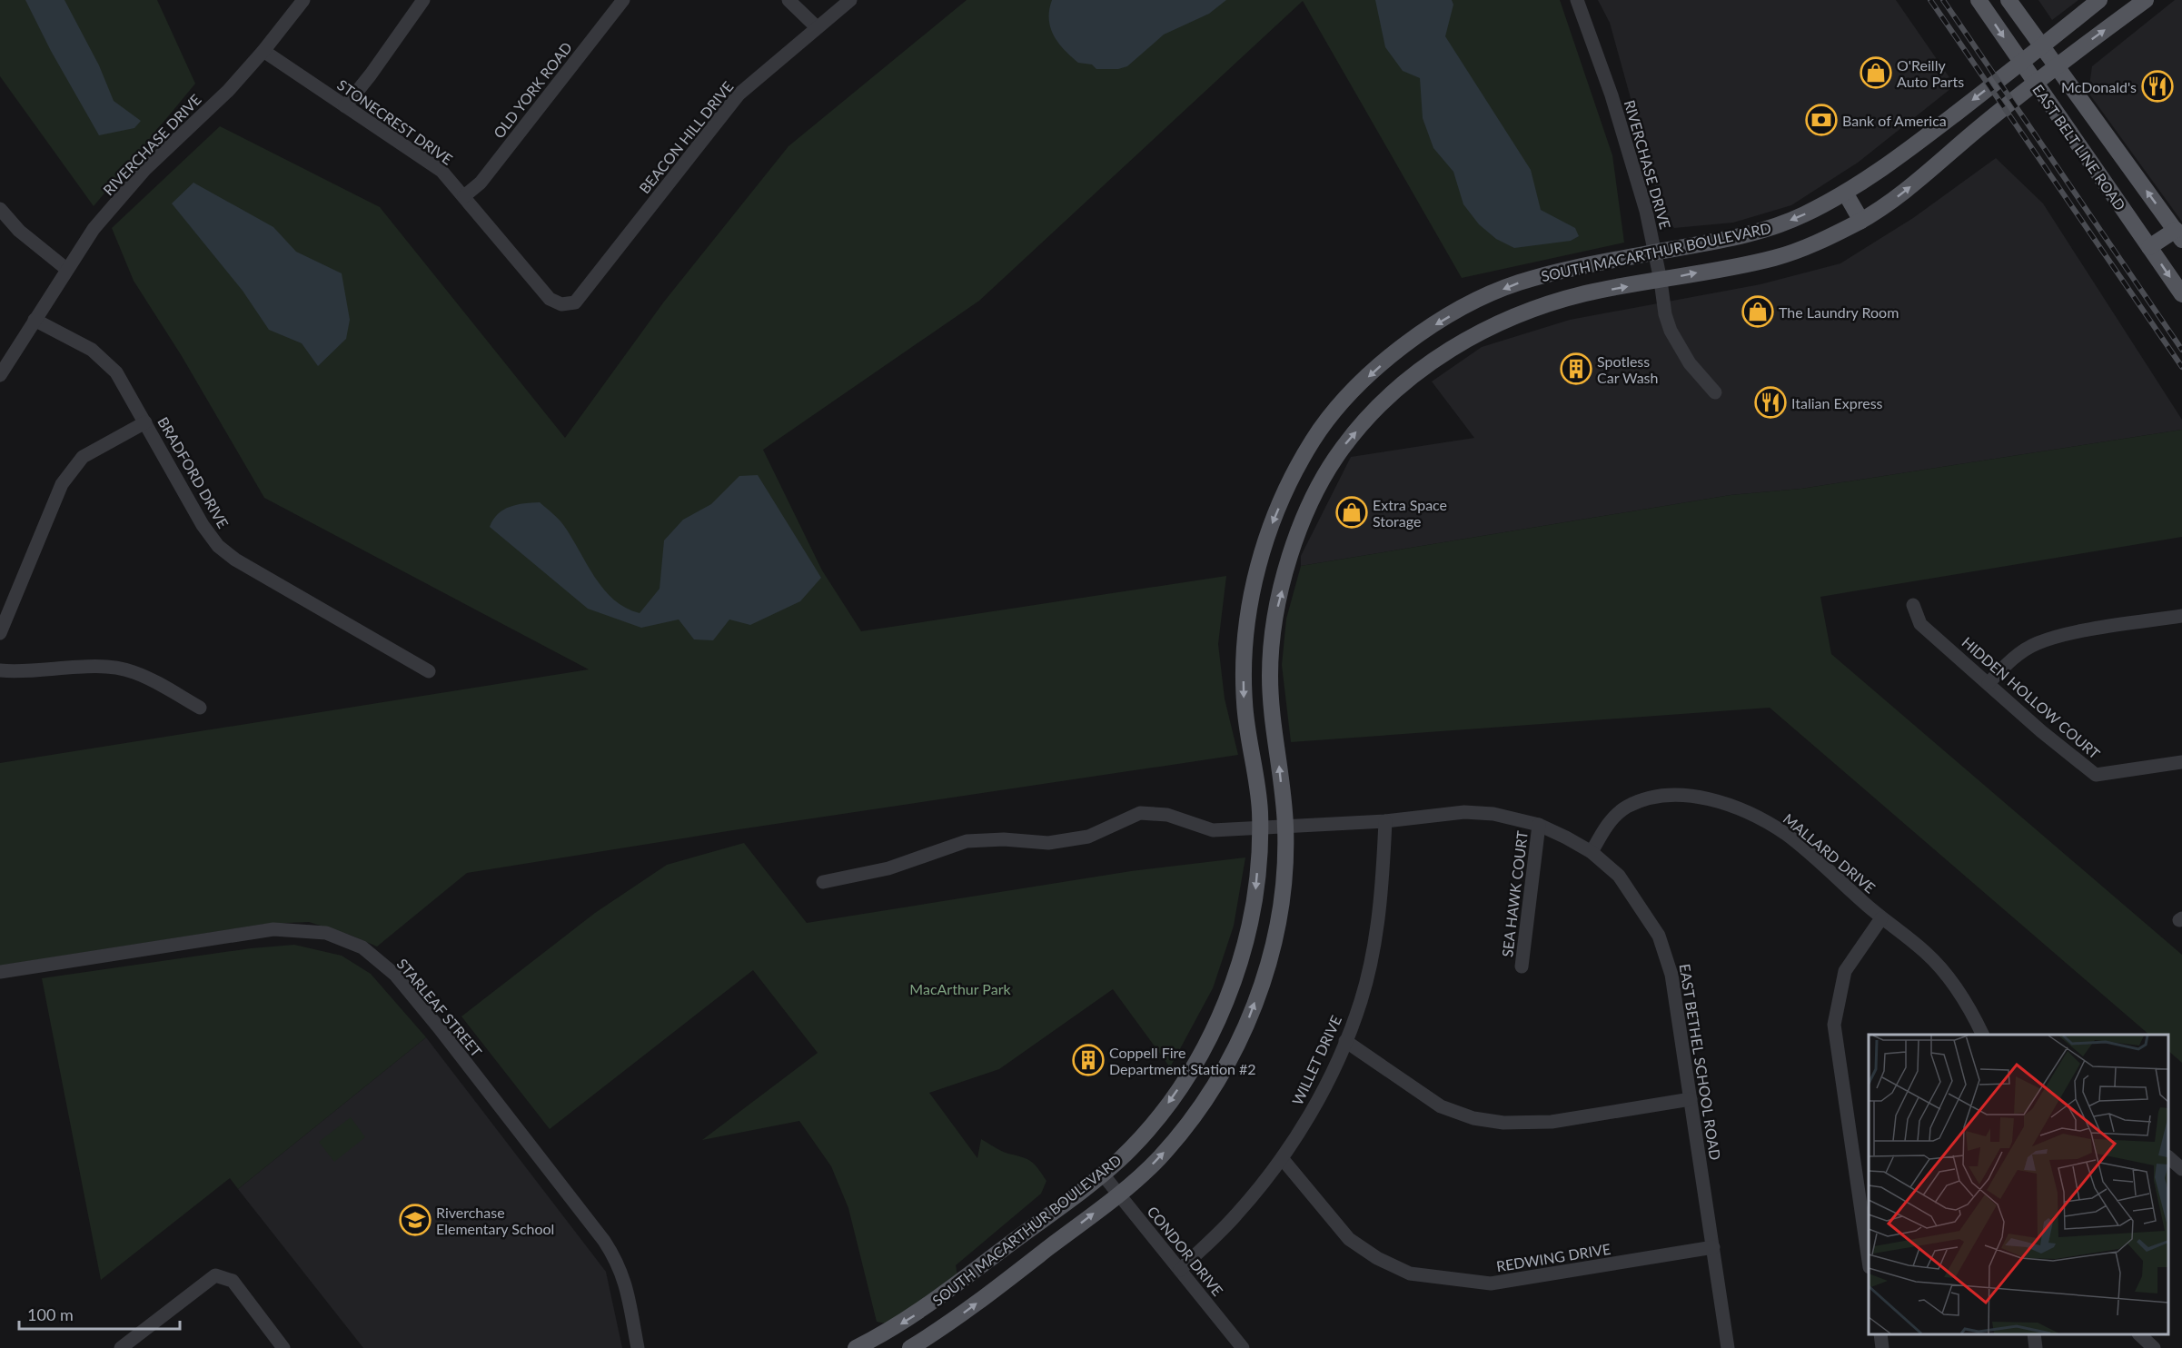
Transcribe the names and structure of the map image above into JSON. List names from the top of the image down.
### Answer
{
  "streets": {
    "main road": ["EAST BELT LINE ROAD", "SOUTH MACARTHUR BOULEVARD"],
    "street": [
      "OLD YORK ROAD",
      "STONECREST DRIVE",
      "BEACON HILL DRIVE",
      "RIVERCHASE DRIVE",
      "BRADFORD DRIVE",
      "HIDDEN HOLLOW COURT",
      "MALLARD DRIVE",
      "SEA HAWK COURT",
      "STARLEAF STREET",
      "WILLET DRIVE",
      "EAST BETHEL SCHOOL ROAD",
      "CONDOR DRIVE",
      "REDWING DRIVE"
    ]
  },
  "crossings": [
    ["OLD YORK ROAD", "STONECREST DRIVE"],
    ["STONECREST DRIVE", "BEACON HILL DRIVE"],
    ["STONECREST DRIVE", "RIVERCHASE DRIVE"],
    ["RIVERCHASE DRIVE", "SOUTH MACARTHUR BOULEVARD"],
    ["RIVERCHASE DRIVE", "BRADFORD DRIVE"],
    ["EAST BELT LINE ROAD", "SOUTH MACARTHUR BOULEVARD"],
    ["SOUTH MACARTHUR BOULEVARD", "EAST BETHEL SCHOOL ROAD"],
    ["SOUTH MACARTHUR BOULEVARD", "CONDOR DRIVE"],
    ["MALLARD DRIVE", "EAST BETHEL SCHOOL ROAD"],
    ["SEA HAWK COURT", "EAST BETHEL SCHOOL ROAD"],
    ["WILLET DRIVE", "EAST BETHEL SCHOOL ROAD"],
    ["WILLET DRIVE", "CONDOR DRIVE"],
    ["WILLET DRIVE", "REDWING DRIVE"],
    ["EAST BETHEL SCHOOL ROAD", "REDWING DRIVE"]
  ],
  "parks": ["MacArthur Park"],
  "places": {
    "shop": ["O'Reilly Auto Parts", "The Laundry Room", "Extra Space Storage"],
    "restaurant": ["McDonald's", "Italian Express"],
    "bank": ["Bank of America"],
    "building": ["Spotless Car Wash", "Coppell Fire Department Station #2"],
    "school or university": ["Riverchase Elementary School"]
  },
  "scale_bar": "100 m"
}
